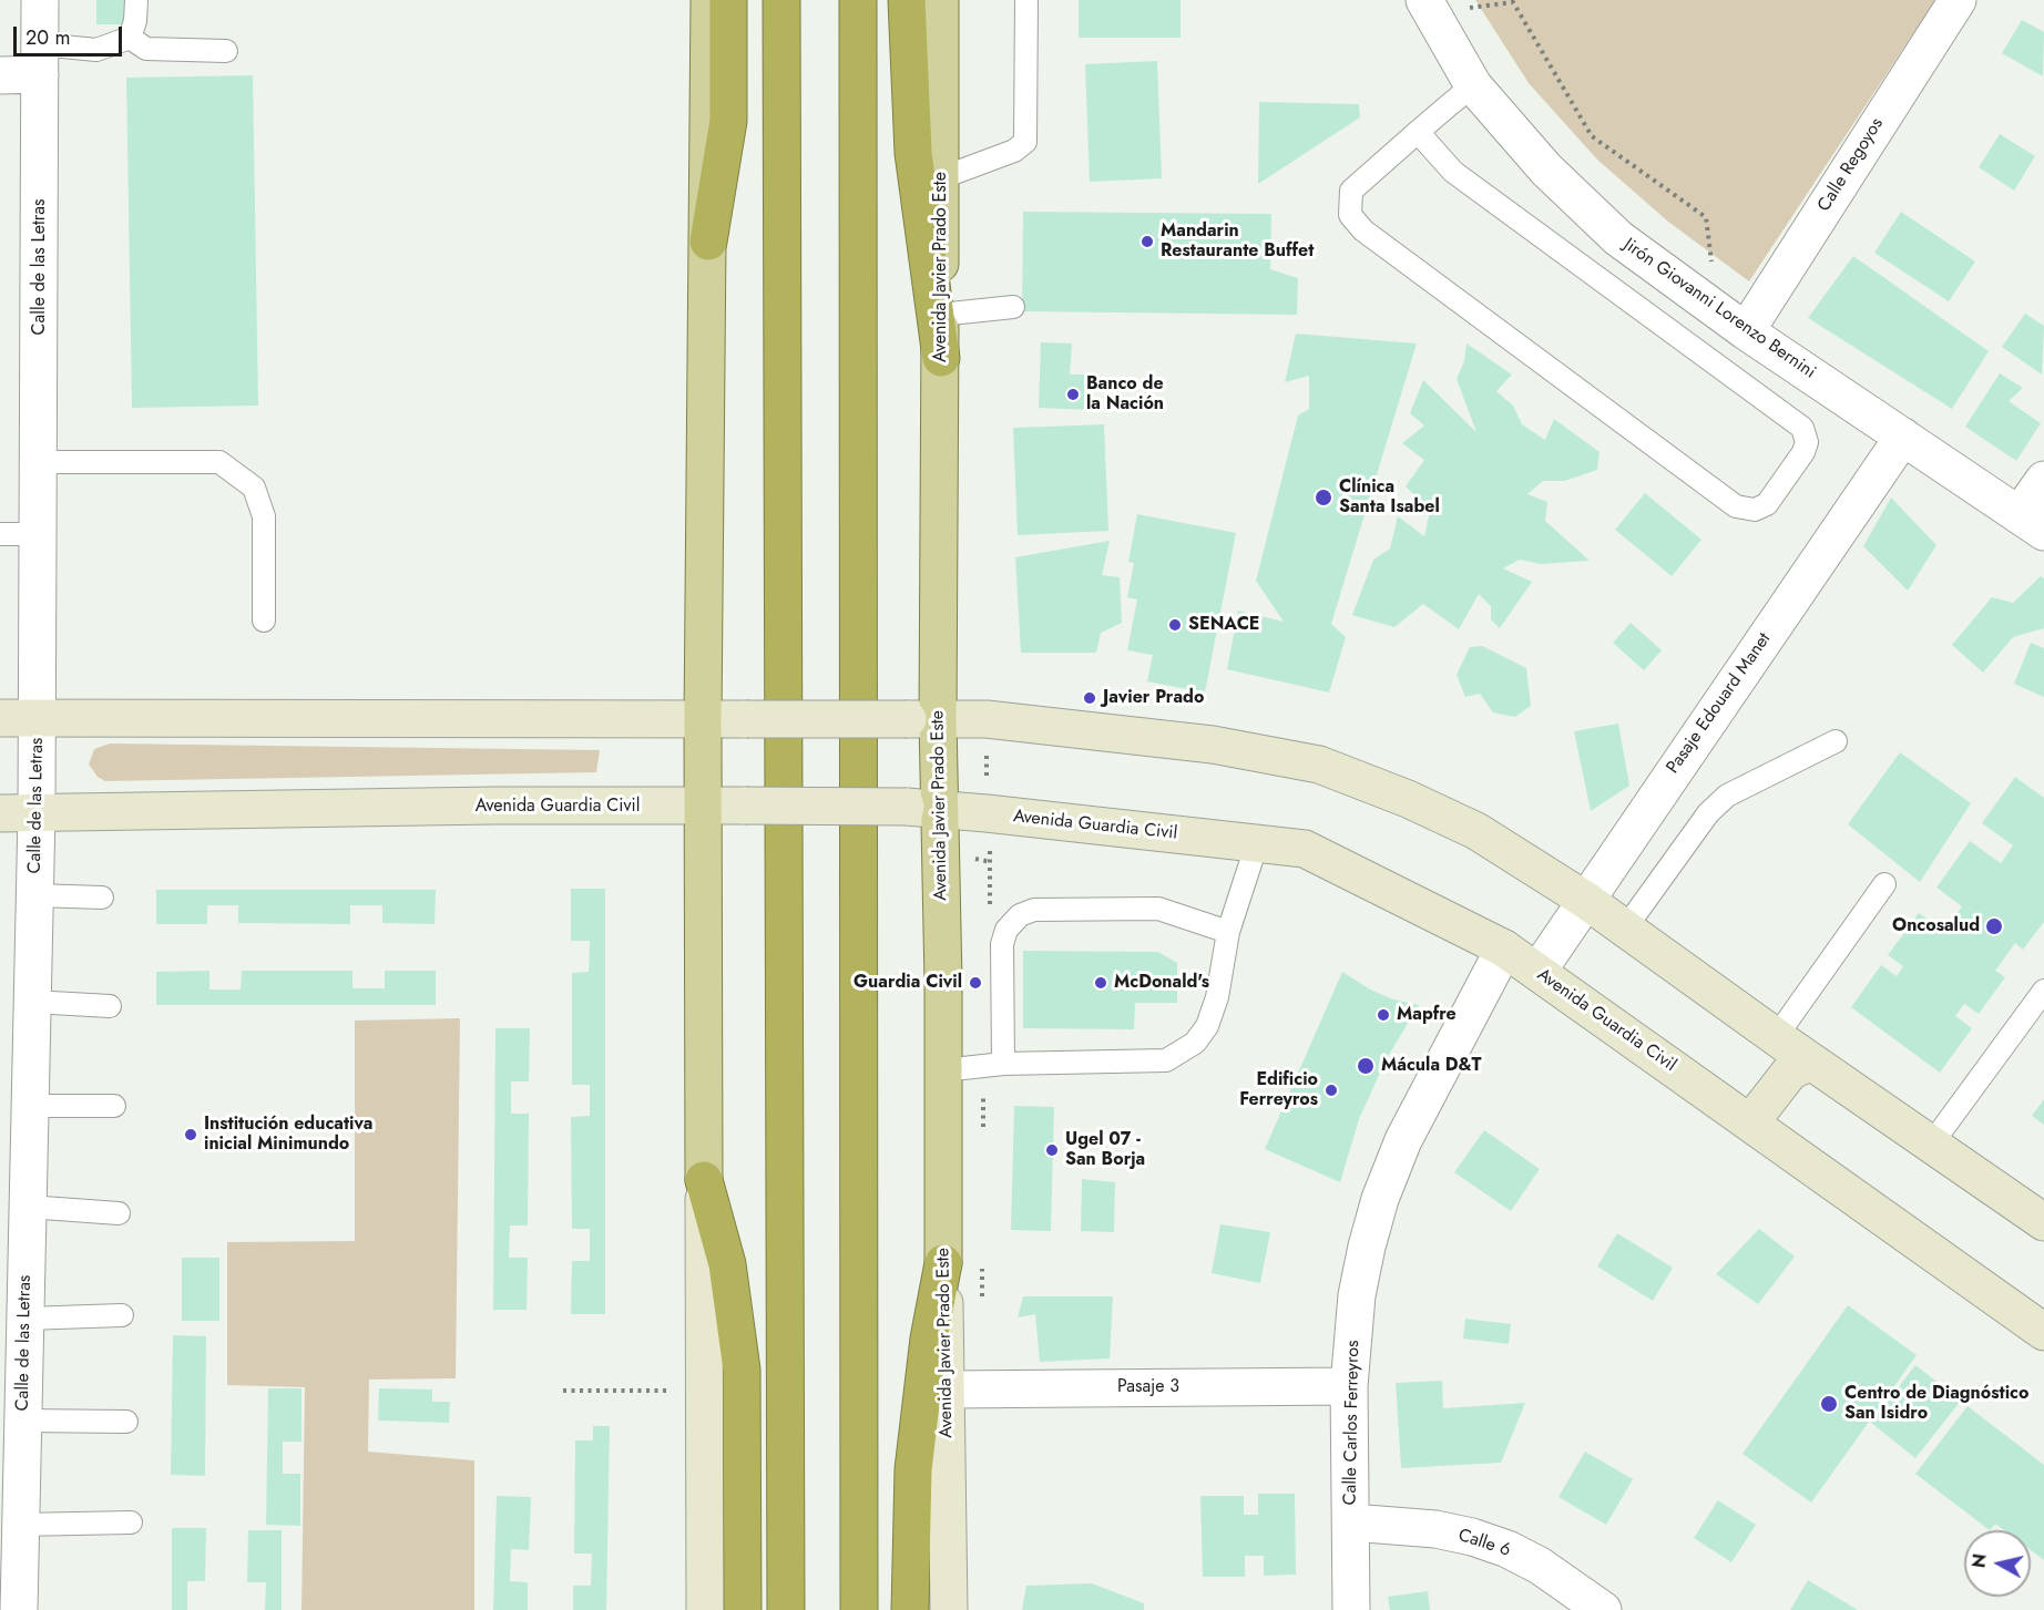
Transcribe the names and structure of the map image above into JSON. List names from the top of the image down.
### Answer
{
  "streets": {
    "main road": ["Avenida Javier Prado Este", "Avenida Guardia Civil"],
    "street": [
      "Calle Regoyos",
      "Calle de las Letras",
      "Jirón Giovanni Lorenzo Bernini",
      "Pasaje Edouard Manet",
      "Pasaje 3",
      "Calle Carlos Ferreyros",
      "Calle 6"
    ]
  },
  "crossings": [
    ["Calle Regoyos", "Jirón Giovanni Lorenzo Bernini"],
    ["Calle de las Letras", "Avenida Guardia Civil"],
    ["Avenida Javier Prado Este", "Avenida Guardia Civil"],
    ["Avenida Javier Prado Este", "Pasaje 3"],
    ["Jirón Giovanni Lorenzo Bernini", "Pasaje Edouard Manet"],
    ["Pasaje Edouard Manet", "Avenida Guardia Civil"],
    ["Avenida Guardia Civil", "Calle Carlos Ferreyros"],
    ["Pasaje 3", "Calle Carlos Ferreyros"],
    ["Calle Carlos Ferreyros", "Calle 6"]
  ],
  "places": [
    "Mandarin Restaurante Buffet",
    "Banco de la Nación",
    "Clínica Santa Isabel",
    "SENACE",
    "Javier Prado",
    "Oncosalud",
    "Guardia Civil",
    "McDonald's",
    "Mapfre",
    "Mácula D&T",
    "Edificio Ferreyros",
    "Institución educativa inicial Minimundo",
    "Ugel 07 - San Borja",
    "Centro de Diagnóstico San Isidro"
  ],
  "scale_bar": "20 m",
  "north": "left"
}
